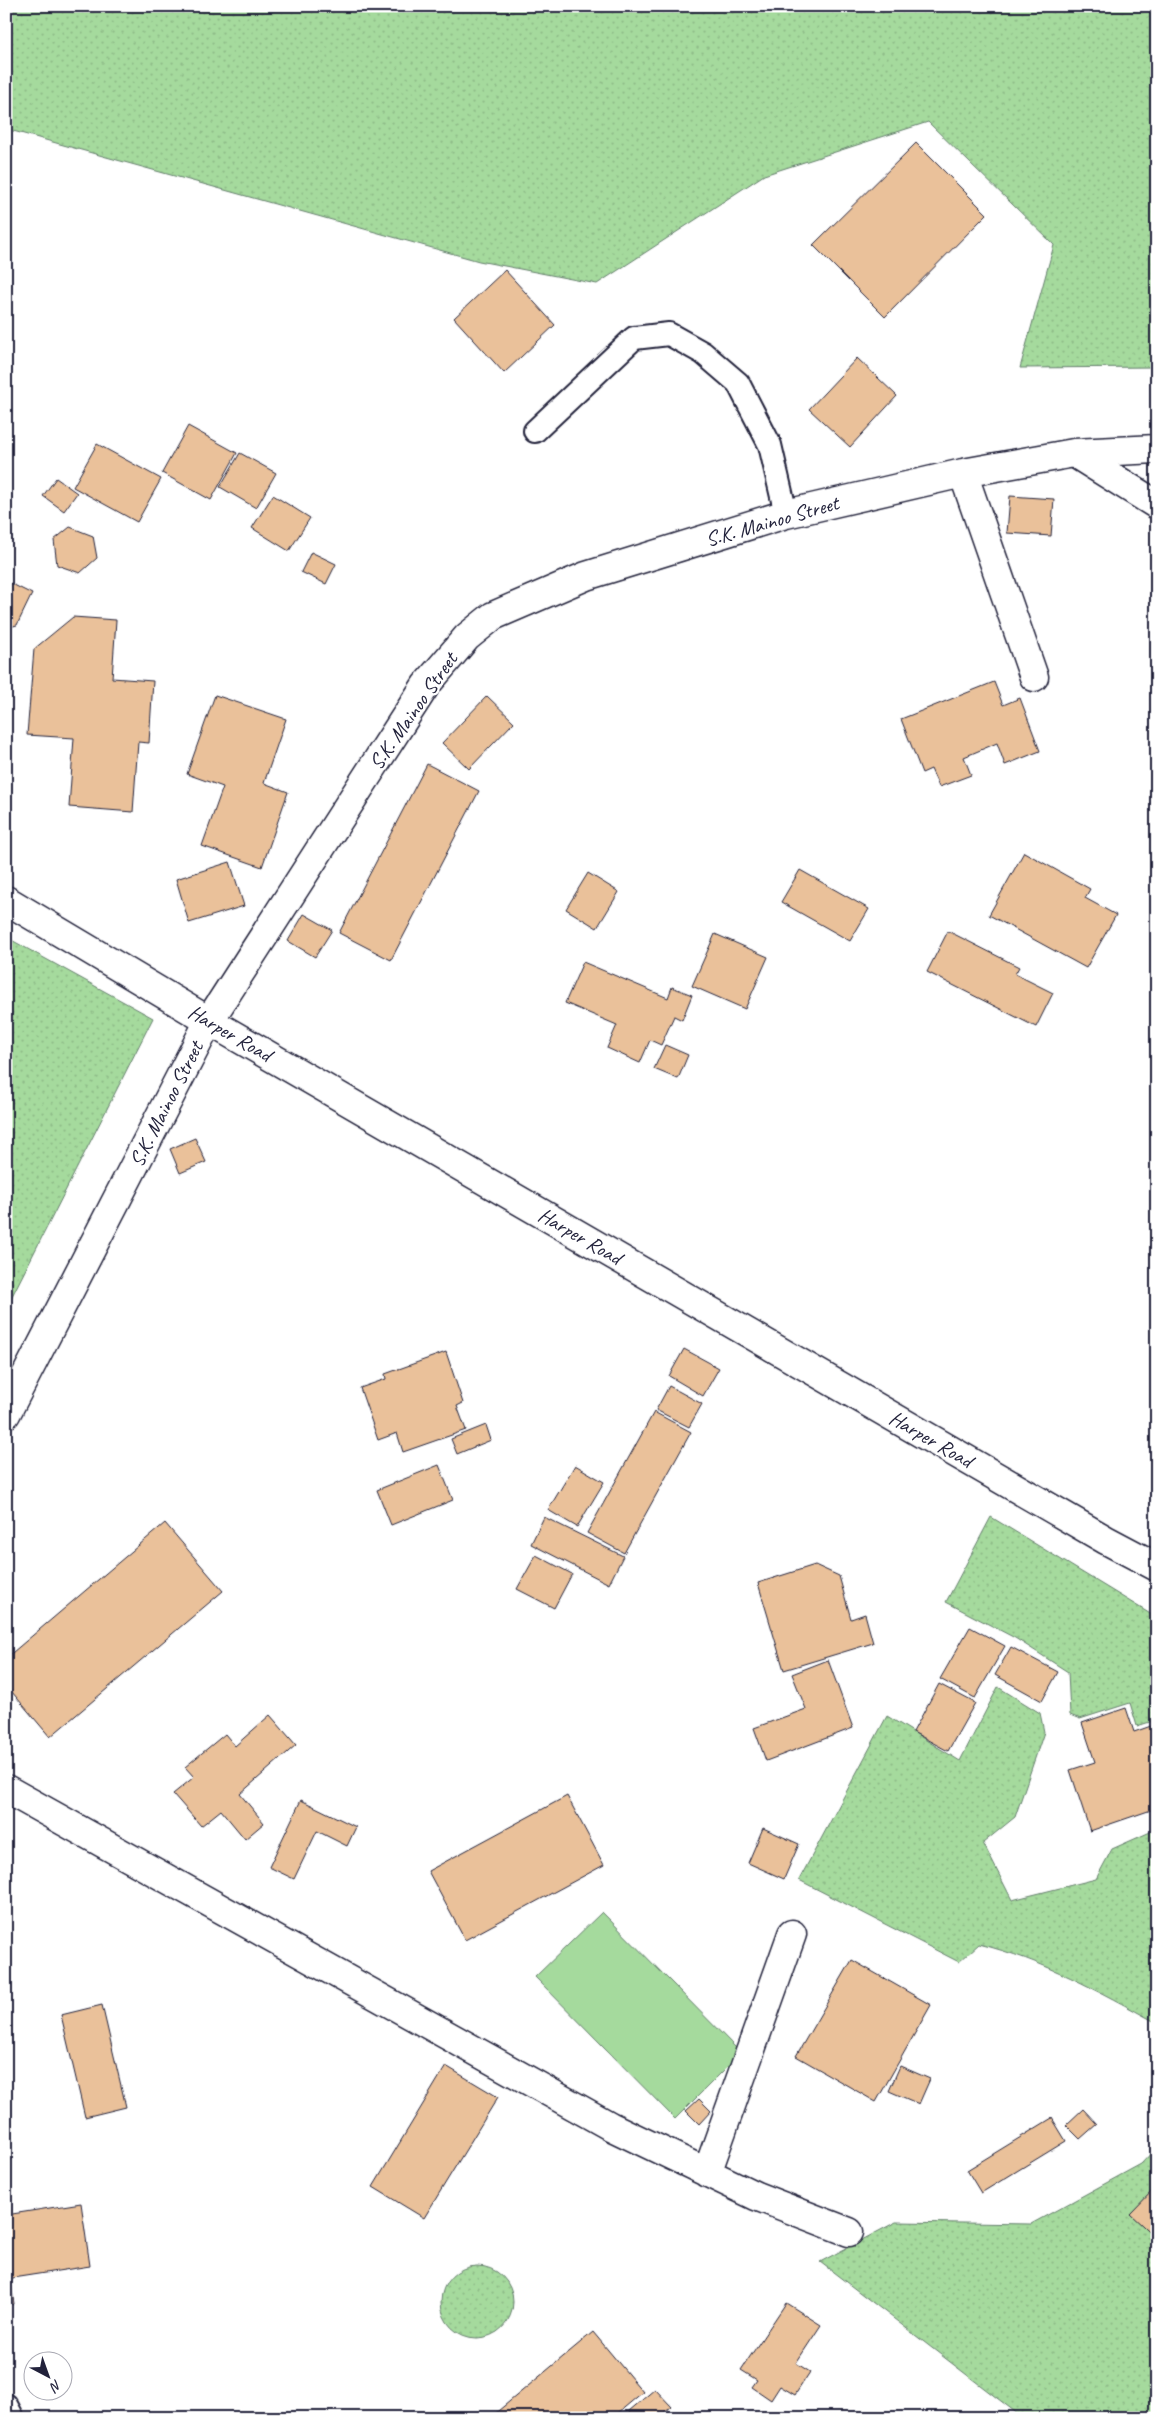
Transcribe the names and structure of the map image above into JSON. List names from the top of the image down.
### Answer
{
  "streets": {
    "street": ["S.K. Mainoo Street", "Harper Road"]
  },
  "crossings": [
    ["S.K. Mainoo Street", "Harper Road"]
  ],
  "north": "bottom right"
}
